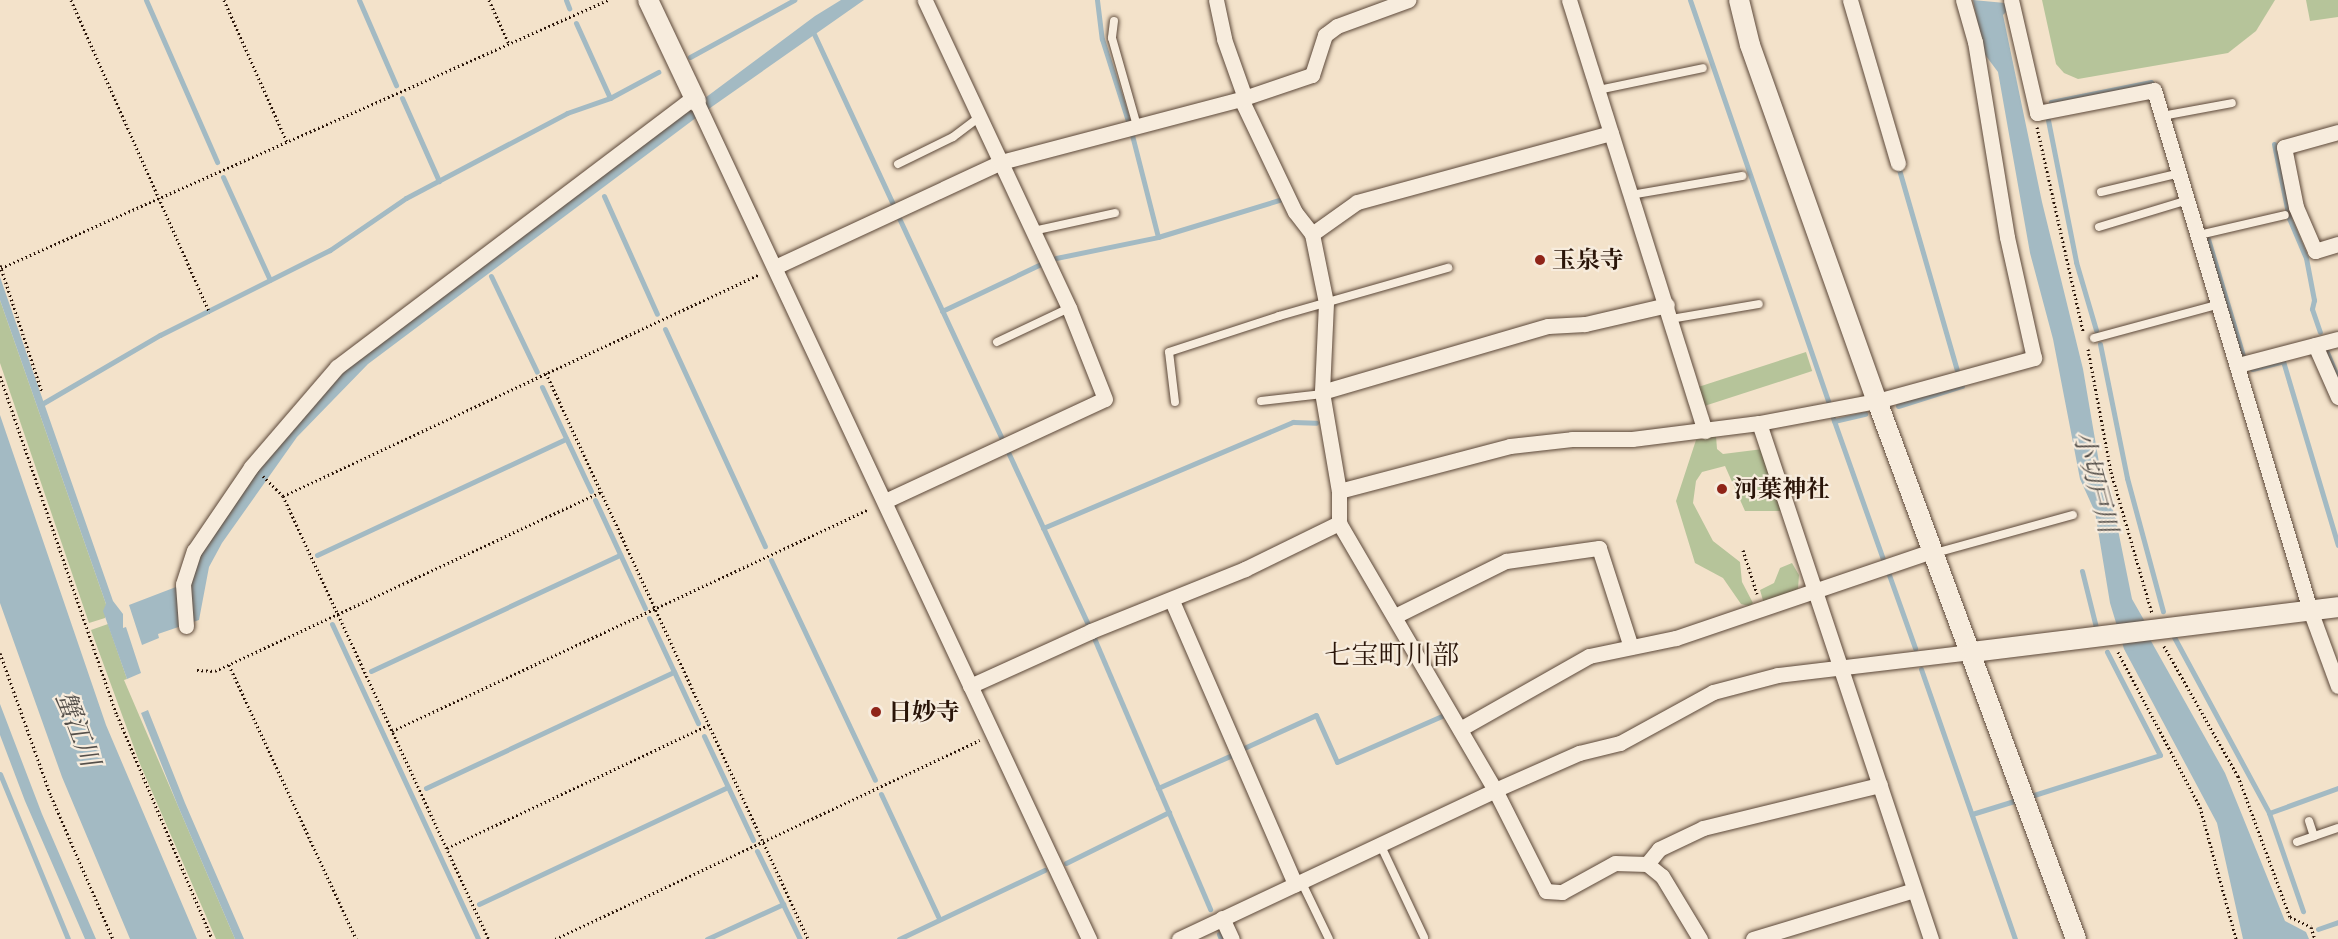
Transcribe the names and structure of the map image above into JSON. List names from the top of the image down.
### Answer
{
  "districts": ["七宝町川部"],
  "water": ["小切戸川", "蟹江川"],
  "places": ["玉泉寺", "河葉神社", "日妙寺"]
}
